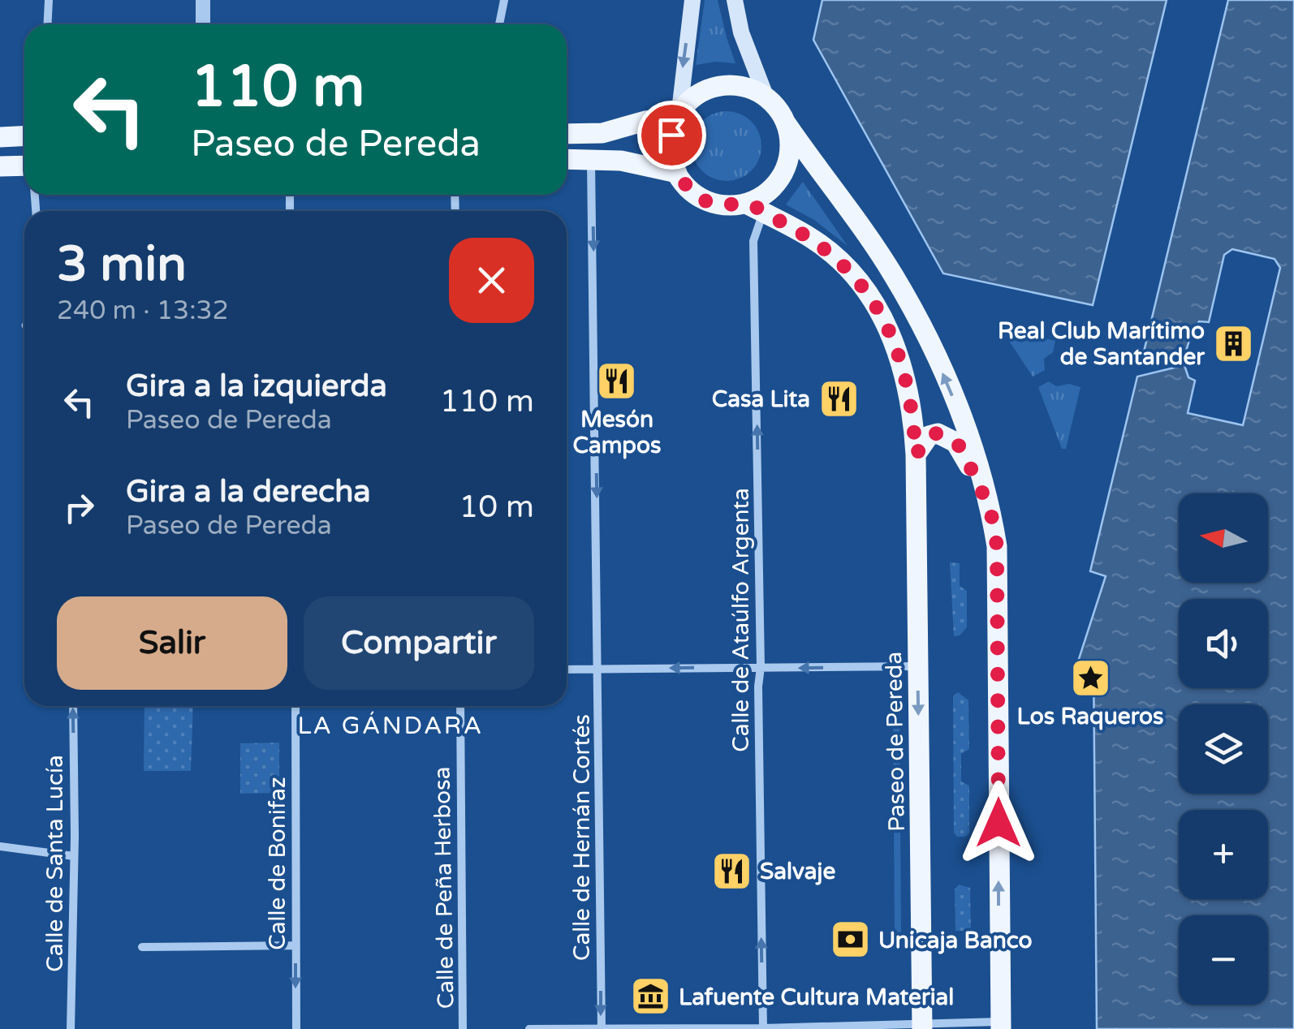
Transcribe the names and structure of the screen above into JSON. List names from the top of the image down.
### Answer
{
  "streets": {
    "main road": ["Paseo de Pereda"],
    "street": [
      "Calle de Ataúlfo Argenta",
      "Calle de Hernán Cortés",
      "Calle de Santa Lucía",
      "Calle de Bonifaz",
      "Calle de Peña Herbosa"
    ]
  },
  "crossings": [
    ["Calle de Ataúlfo Argenta", "Paseo de Pereda"]
  ],
  "one_way": ["Calle de Ataúlfo Argenta", "Calle de Hernán Cortés", "Calle de Santa Lucía"],
  "districts": ["LA GÁNDARA"],
  "places": {
    "building": ["Real Club Marítimo de Santander"],
    "restaurant": ["Mesón Campos", "Casa Lita", "Salvaje"],
    "place": ["Los Raqueros"],
    "bank": ["Unicaja Banco"],
    "museum": ["Lafuente Cultura Material"]
  },
  "north": "left",
  "page": {
    "turn": ["110 m", "Paseo de Pereda"],
    "heading": ["3 min", "240 m · 13:32"],
    "list": [
      {
        "name": "Gira a la izquierda",
        "note": "Paseo de Pereda",
        "value": "110 m"
      },
      {
        "name": "Gira a la derecha",
        "note": "Paseo de Pereda",
        "value": "10 m"
      }
    ],
    "map_buttons": ["+", "−"],
    "buttons": ["Salir", "Compartir"]
  }
}
